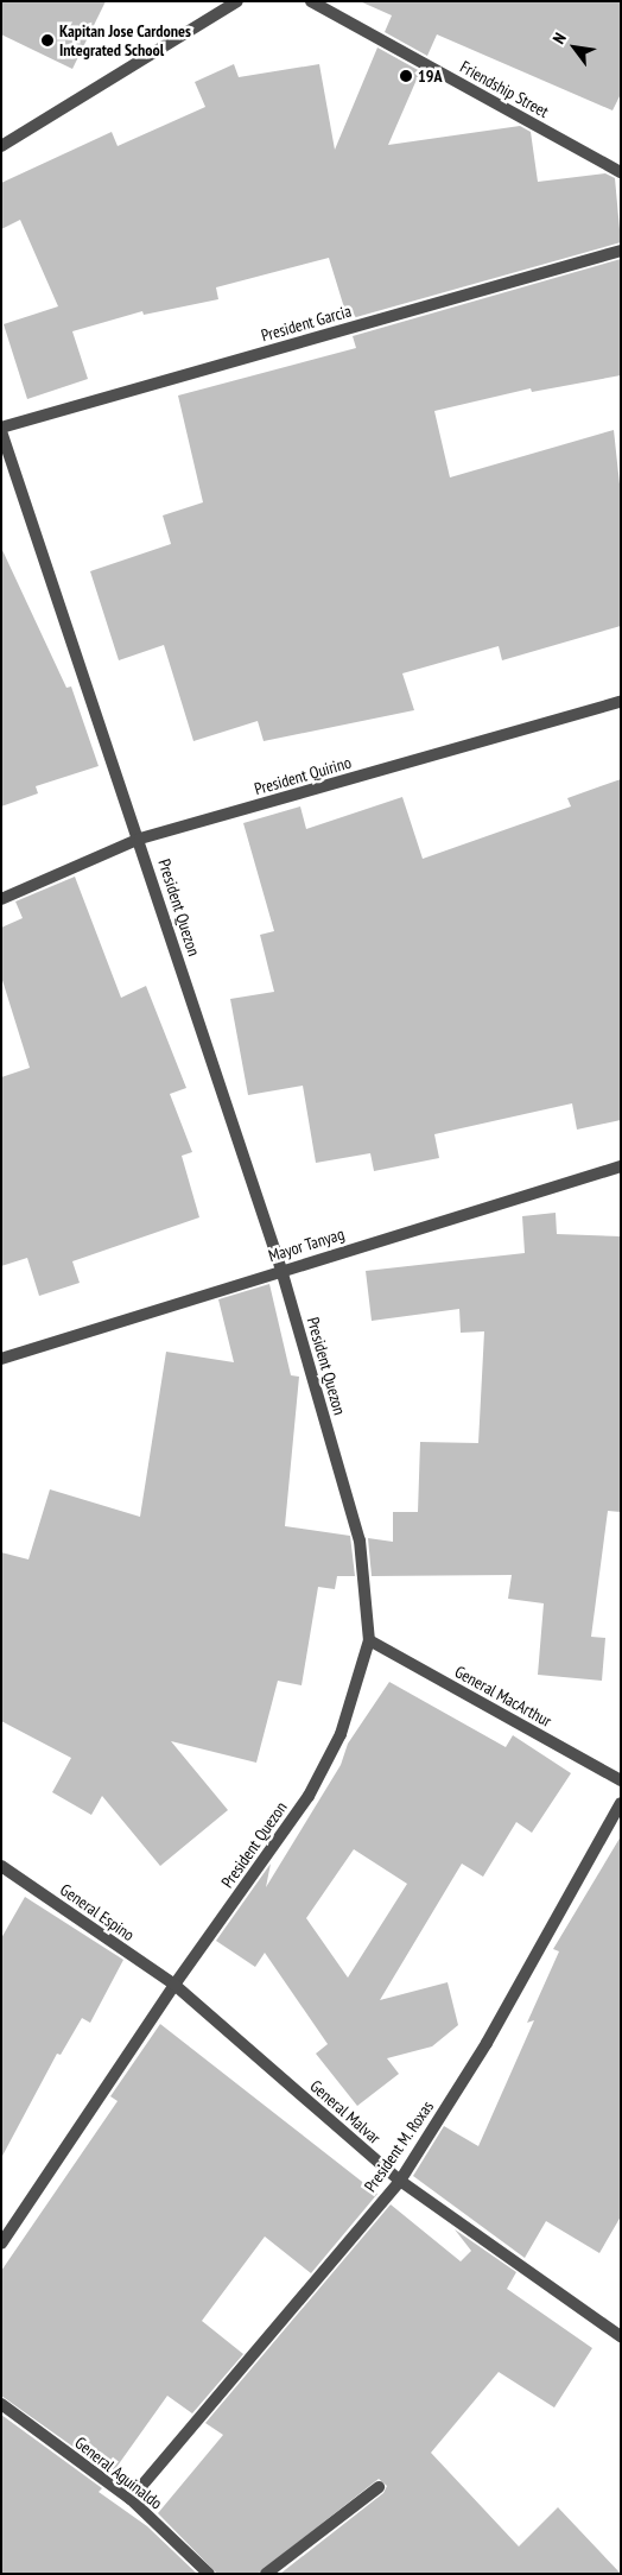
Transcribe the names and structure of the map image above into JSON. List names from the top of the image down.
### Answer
{
  "streets": {
    "street": [
      "Friendship Street",
      "President Garcia",
      "President Quirino",
      "President Quezon",
      "Mayor Tanyag",
      "General MacArthur",
      "General Espino",
      "General Malvar",
      "President M. Roxas",
      "General Aguinaldo"
    ]
  },
  "crossings": [
    ["President Garcia", "President Quezon"],
    ["President Quirino", "President Quezon"],
    ["President Quezon", "Mayor Tanyag"],
    ["President Quezon", "General MacArthur"],
    ["President Quezon", "General Espino"],
    ["President Quezon", "General Malvar"],
    ["General Espino", "General Malvar"],
    ["General Malvar", "President M. Roxas"],
    ["President M. Roxas", "General Aguinaldo"]
  ],
  "places": ["Kapitan Jose Cardones Integrated School", "19A"],
  "north": "top left"
}
